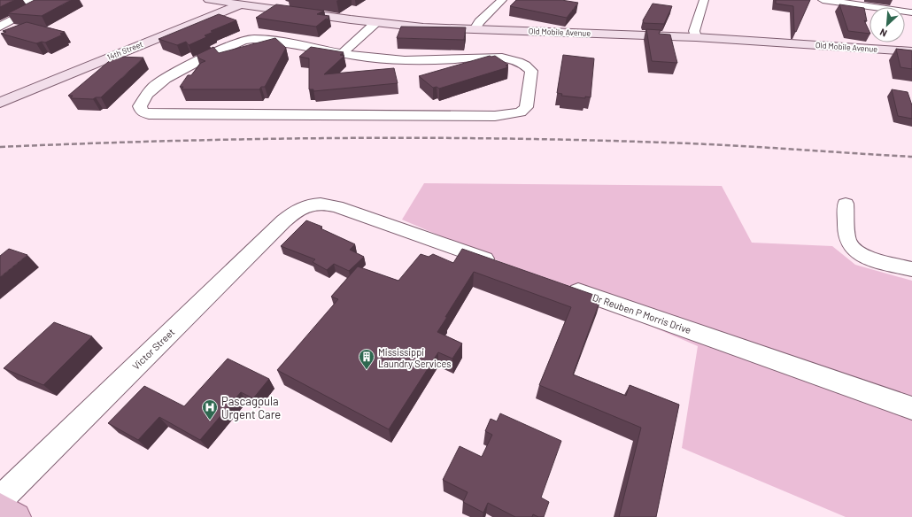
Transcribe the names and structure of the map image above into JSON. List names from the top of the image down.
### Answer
{
  "streets": {
    "main road": ["Old Mobile Avenue", "14th Street"],
    "street": ["Dr Reuben P Morris Drive", "Victor Street"]
  },
  "crossings": [
    ["Old Mobile Avenue", "14th Street"]
  ],
  "places": {
    "building": ["Mississippi Laundry Services"],
    "hospital": ["Pascagoula Urgent Care"]
  },
  "north": "bottom left"
}
